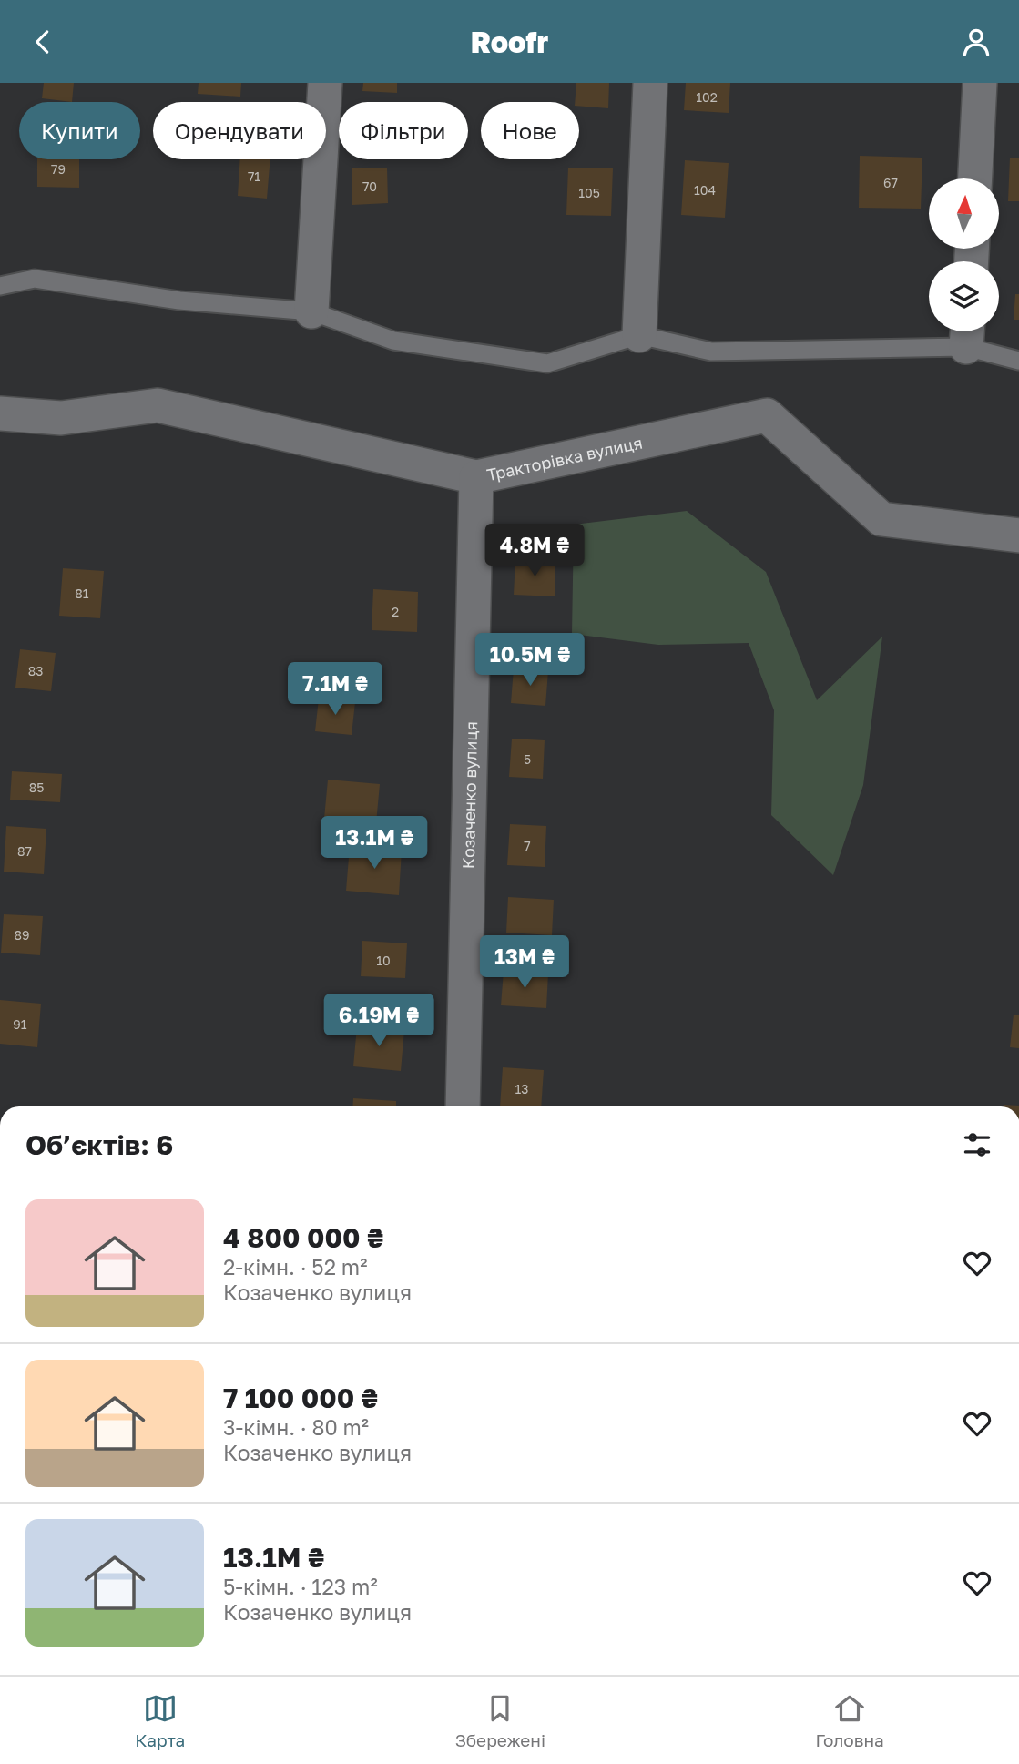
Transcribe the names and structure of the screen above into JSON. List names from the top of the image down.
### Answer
{
  "streets": {
    "street": ["Тракторівка вулиця", "Козаченко вулиця"]
  },
  "crossings": [
    ["Тракторівка вулиця", "Козаченко вулиця"]
  ],
  "house_numbers": [
    "102",
    "79",
    "71",
    "67",
    "70",
    "104",
    "105",
    "81",
    "2",
    "83",
    "5",
    "85",
    "7",
    "87",
    "89",
    "10",
    "91",
    "13"
  ],
  "north": "top",
  "page": {
    "header": "Roofr",
    "chip": [
      "Купити",
      "Орендувати",
      "Фільтри",
      "Нове"
    ],
    "price": [
      "4.8M ₴",
      "10.5M ₴",
      "7.1M ₴",
      "13.1M ₴",
      "13M ₴",
      "6.19M ₴"
    ],
    "heading": "Об’єктів: 6",
    "list": [
      {
        "name": "4 800 000 ₴",
        "note": "2-кімн. · 52 m² · Козаченко вулиця"
      },
      {
        "name": "7 100 000 ₴",
        "note": "3-кімн. · 80 m² · Козаченко вулиця"
      },
      {
        "name": "13.1M ₴",
        "note": "5-кімн. · 123 m² · Козаченко вулиця"
      }
    ],
    "tabs": ["Карта", "Збережені", "Головна"]
  }
}
